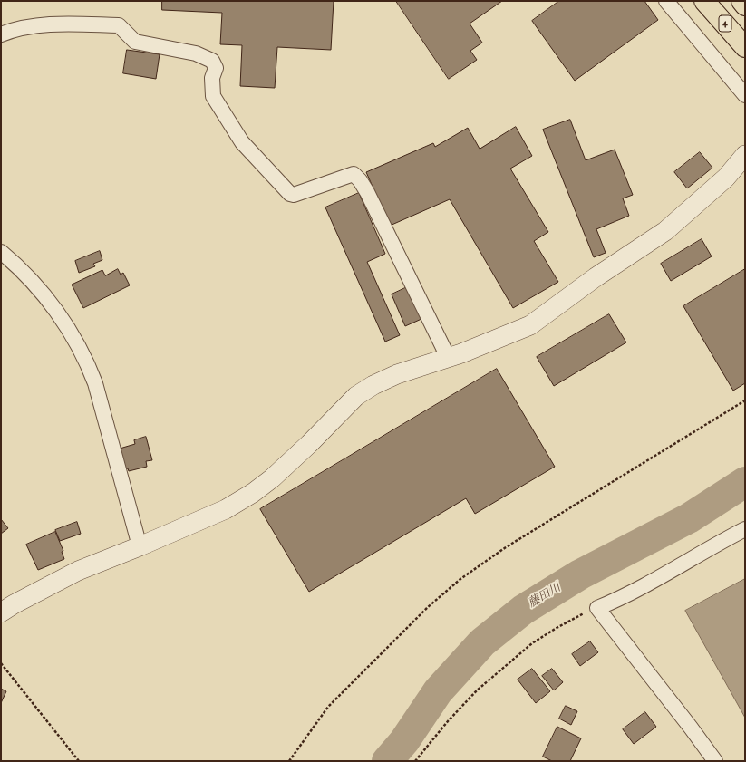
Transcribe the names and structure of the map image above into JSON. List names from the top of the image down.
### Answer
{
  "streets": {
    "highway": ["4"]
  },
  "water": ["藤田川"]
}
